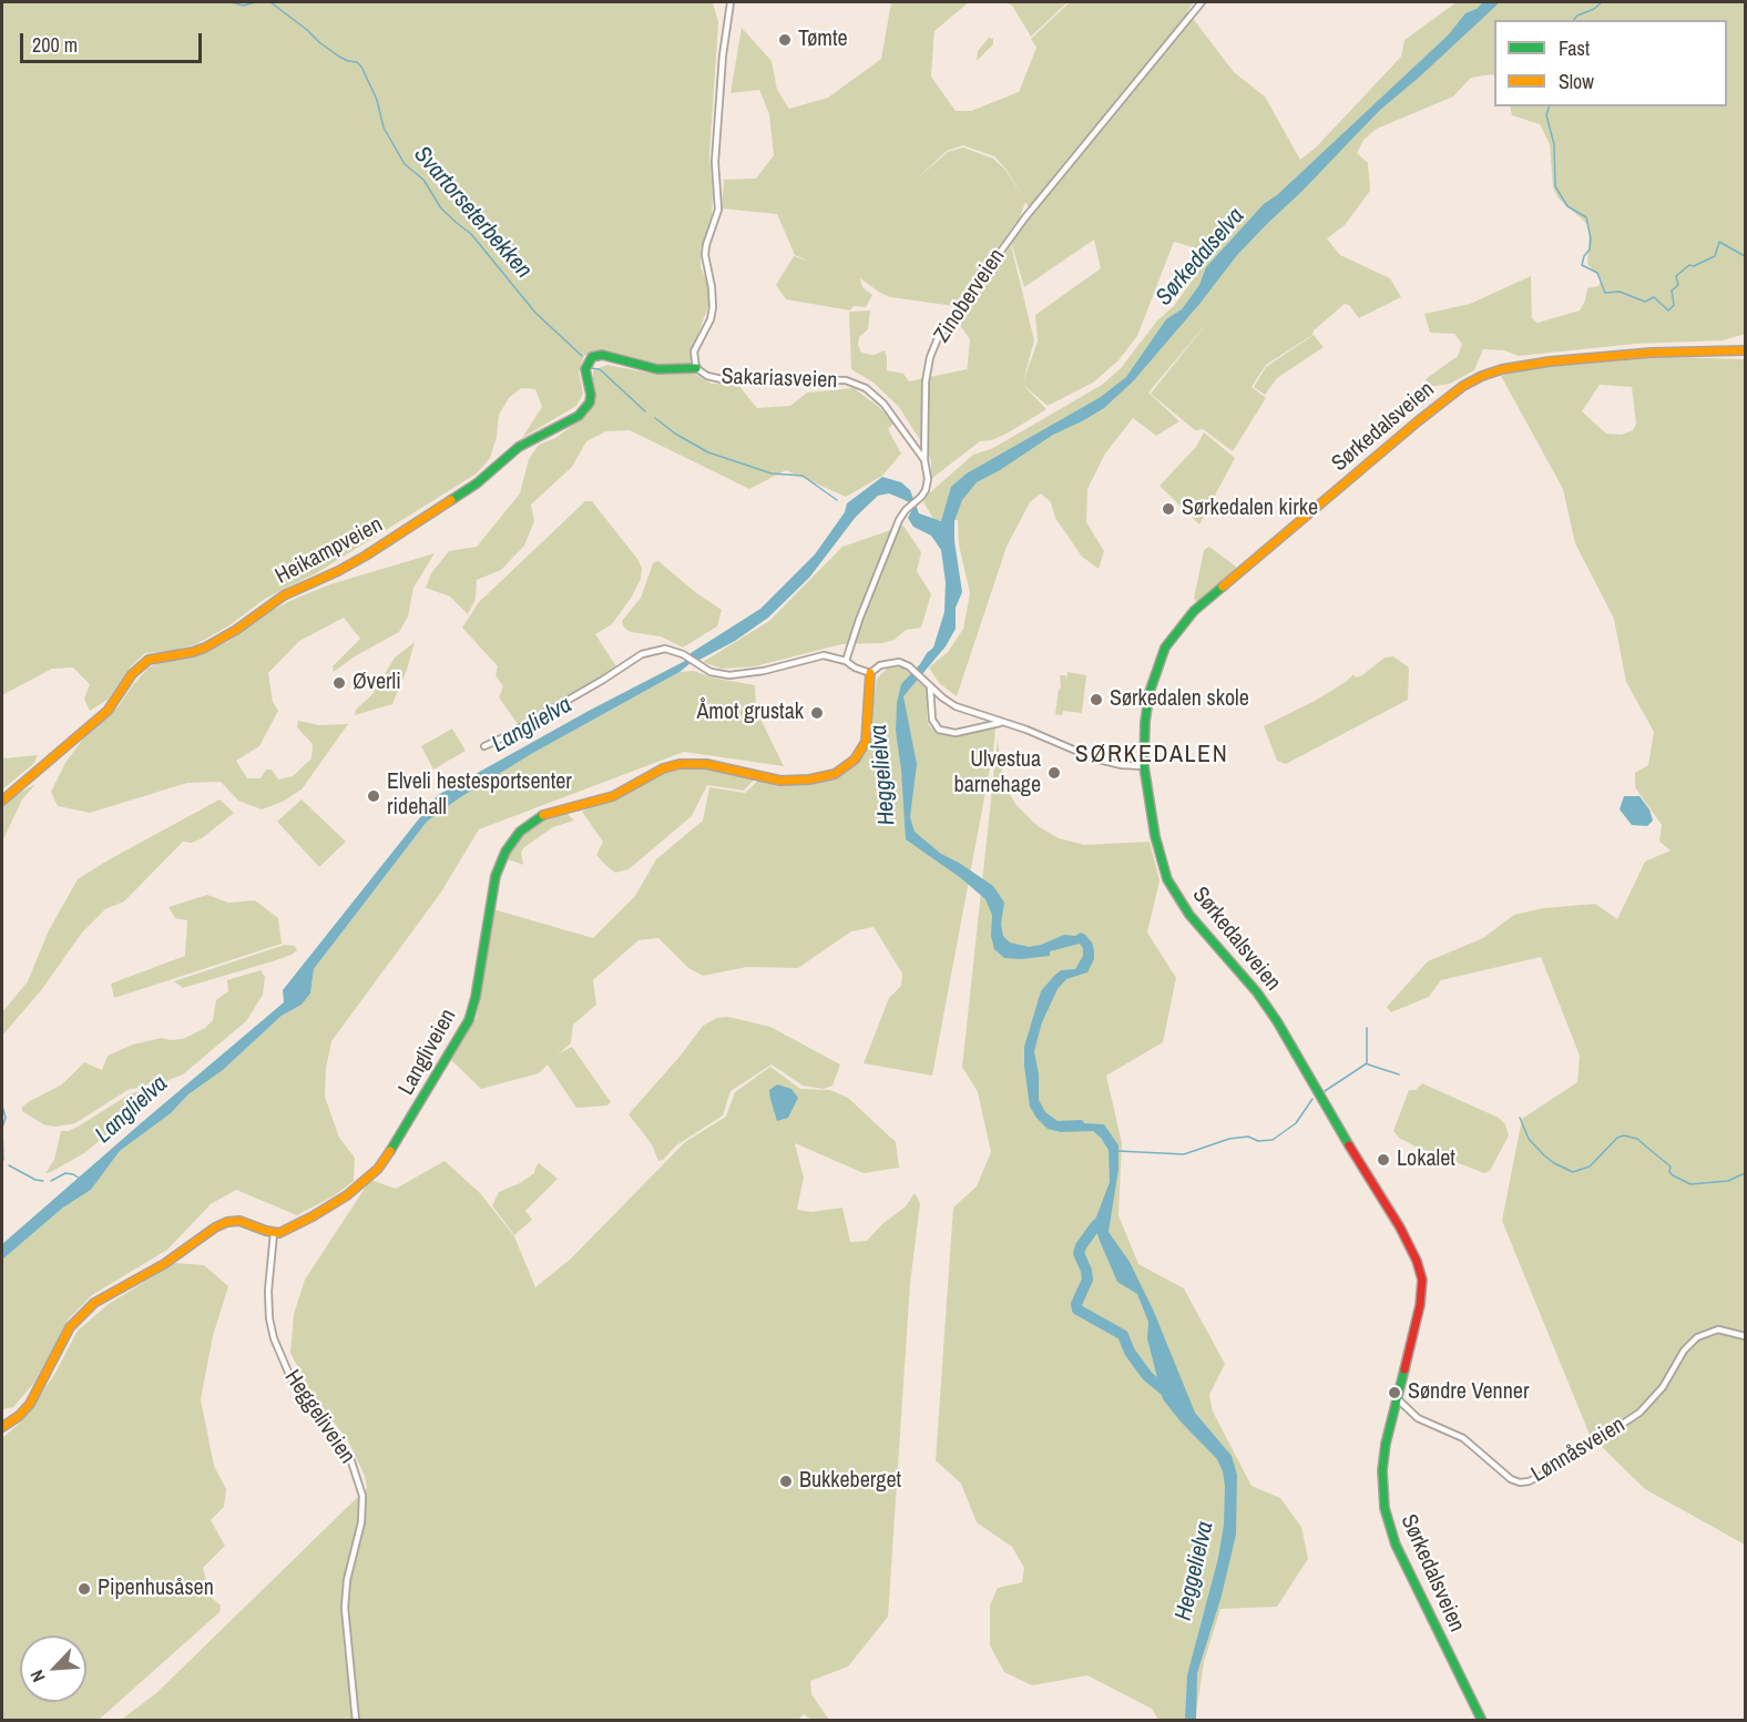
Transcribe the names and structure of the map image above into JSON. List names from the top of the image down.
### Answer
{
  "streets": {
    "street": [
      "Zinoberveien",
      "Sakariasveien",
      "Sørkedalsveien",
      "Heikampveien",
      "Langliveien",
      "Heggeliveien",
      "Lønnåsveien"
    ]
  },
  "crossings": [
    ["Zinoberveien", "Sakariasveien"],
    ["Sakariasveien", "Heikampveien"],
    ["Sørkedalsveien", "Lønnåsveien"],
    ["Langliveien", "Heggeliveien"]
  ],
  "districts": ["SØRKEDALEN"],
  "water": [
    "Svartorseterbekken",
    "Sørkedalselva",
    "Langlielva",
    "Heggelielva"
  ],
  "places": [
    "Tømte",
    "Sørkedalen kirke",
    "Øverli",
    "Sørkedalen skole",
    "Åmot grustak",
    "Ulvestua barnehage",
    "Elveli hestesportsenter ridehall",
    "Lokalet",
    "Søndre Venner",
    "Bukkeberget",
    "Pipenhusåsen"
  ],
  "legend": ["Fast", "Slow"],
  "scale_bar": "200 m",
  "north": "bottom left"
}
